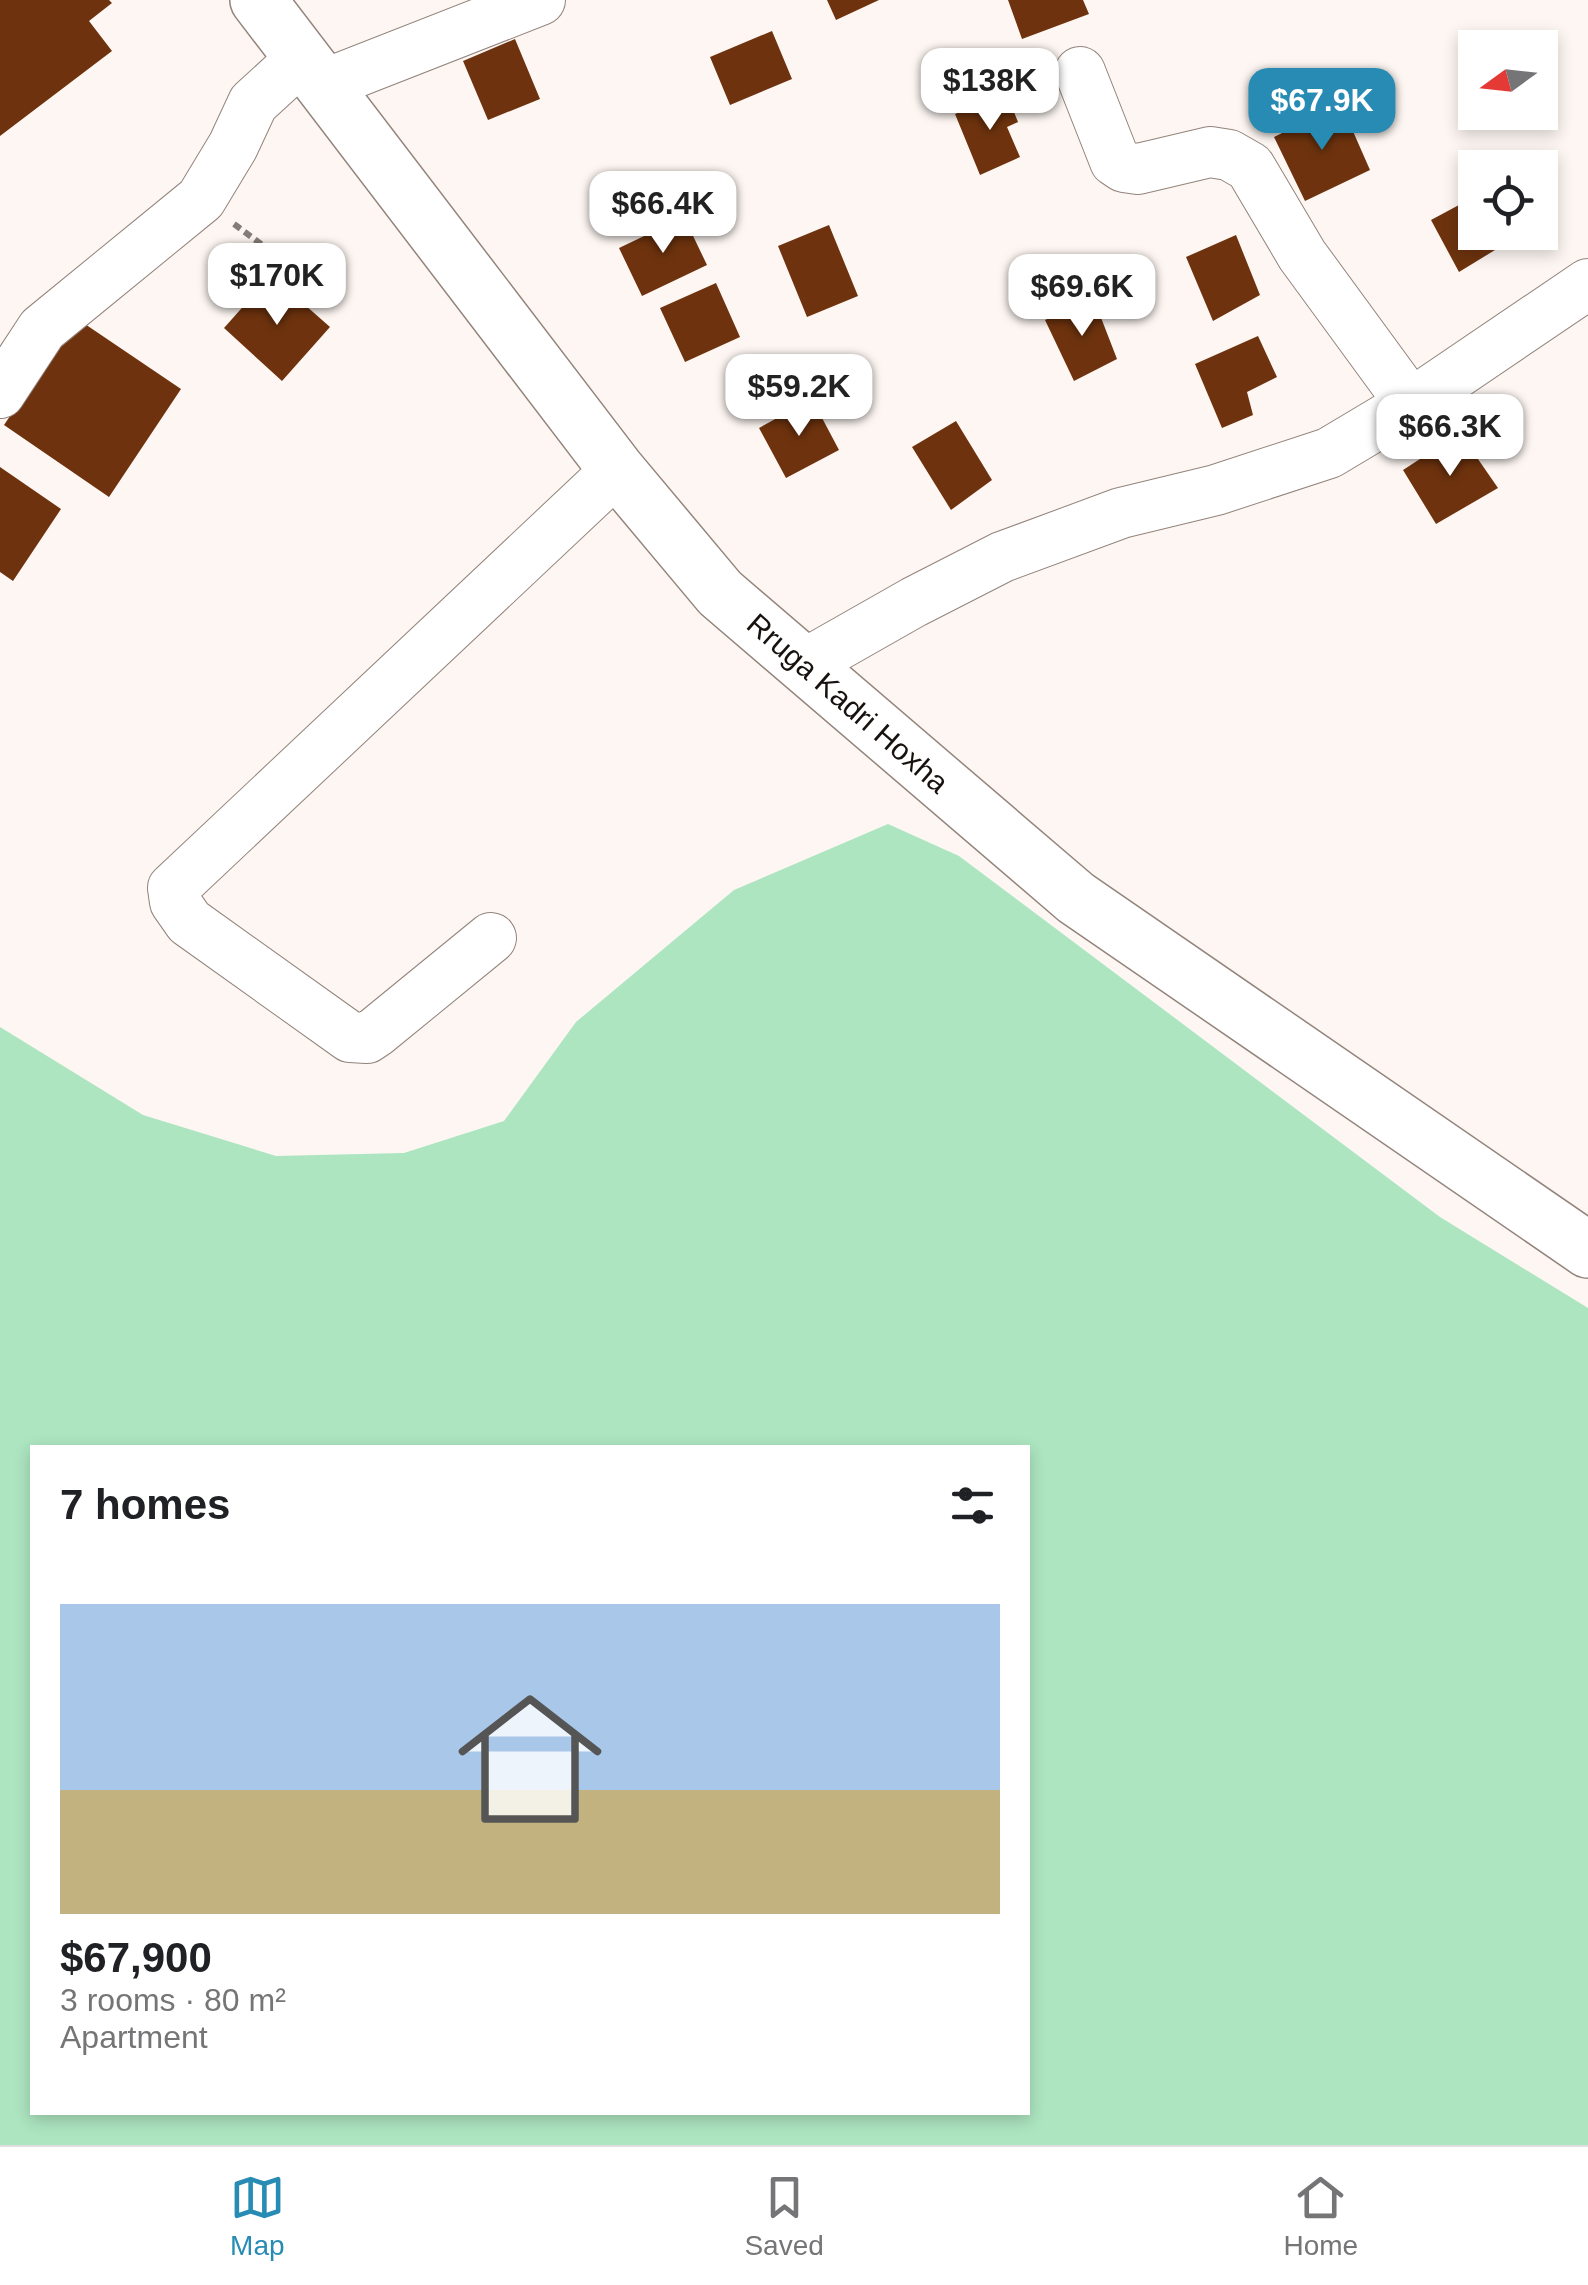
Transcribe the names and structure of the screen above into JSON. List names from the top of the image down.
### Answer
{
  "streets": {
    "main road": ["Rruga Kadri Hoxha"]
  },
  "north": "left",
  "page": {
    "price": [
      "$138K",
      "$67.9K",
      "$66.4K",
      "$170K",
      "$69.6K",
      "$59.2K",
      "$66.3K"
    ],
    "heading": "7 homes",
    "list": [
      {
        "name": "$67,900",
        "note": "3 rooms · 80 m² · Apartment"
      }
    ],
    "tabs": ["Map", "Saved", "Home"]
  }
}
